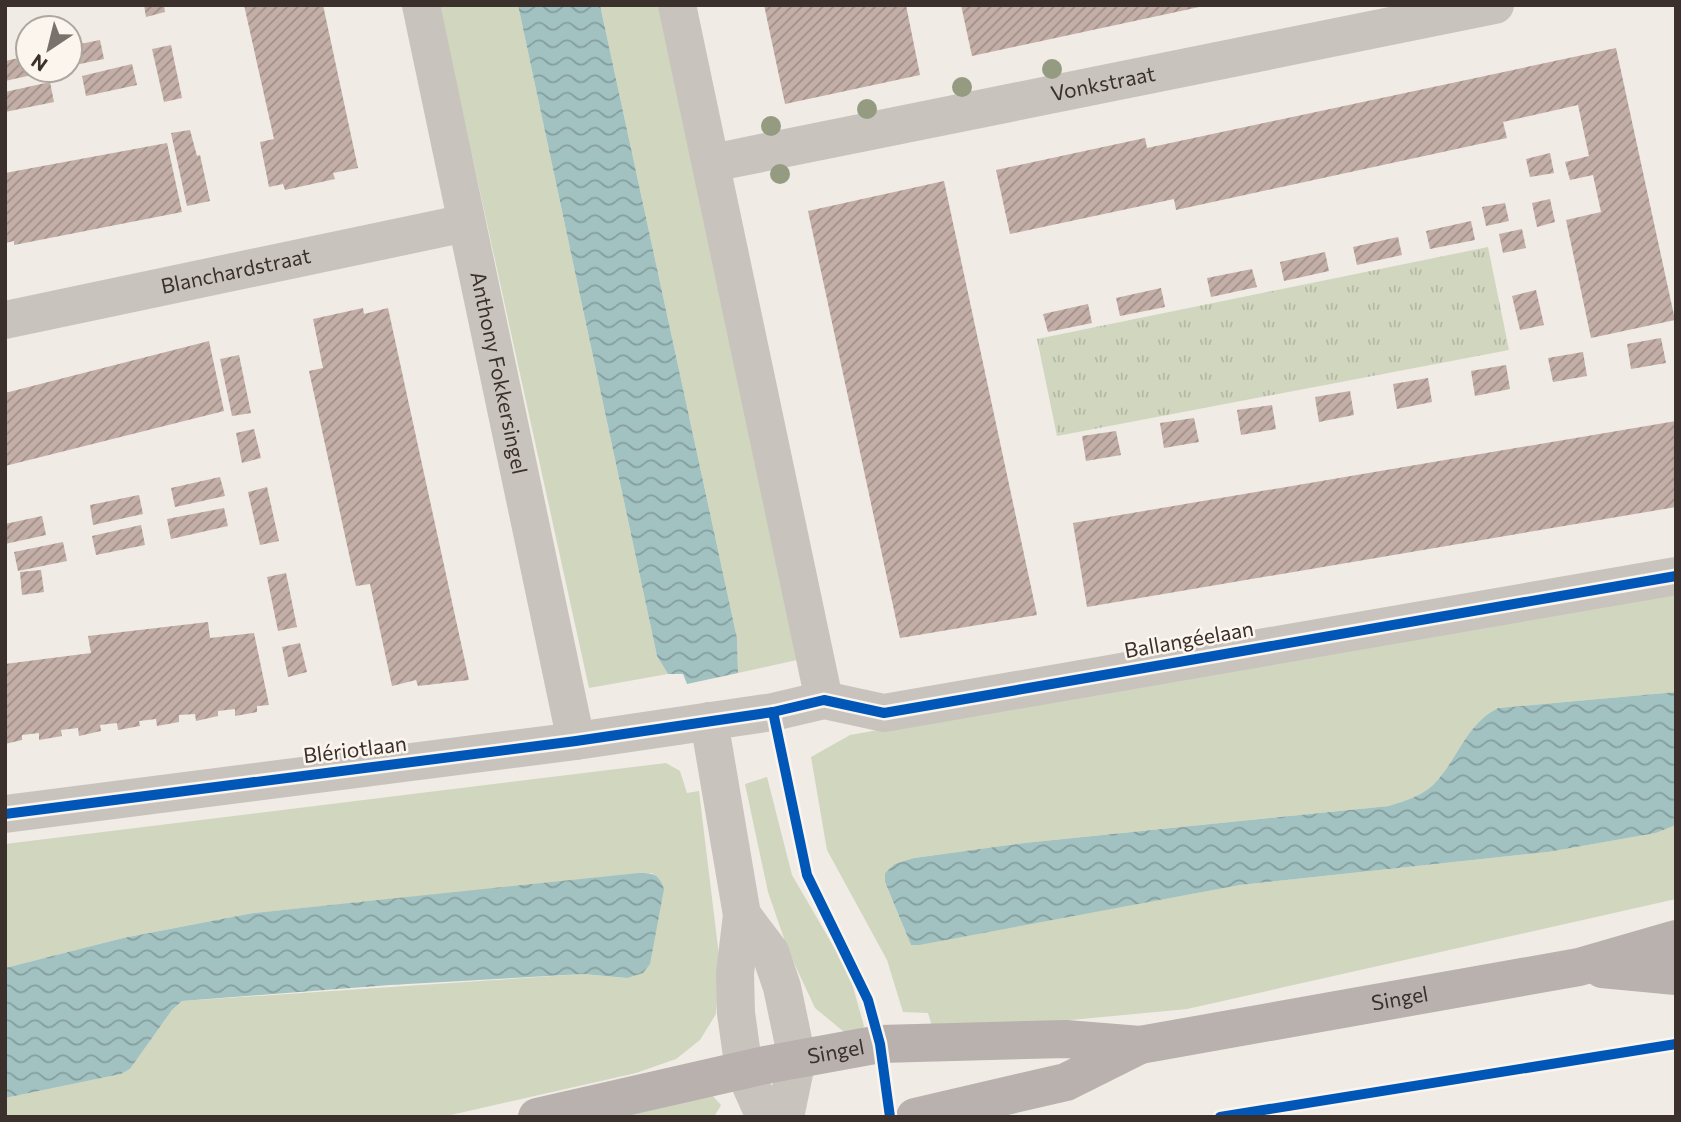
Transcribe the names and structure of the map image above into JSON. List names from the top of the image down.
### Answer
{
  "streets": {
    "main road": ["Singel"],
    "street": [
      "Vonkstraat",
      "Blanchardstraat",
      "Anthony Fokkersingel",
      "Ballangéelaan",
      "Blériotlaan"
    ]
  },
  "crossings": [
    ["Blanchardstraat", "Anthony Fokkersingel"],
    ["Anthony Fokkersingel", "Blériotlaan"],
    ["Ballangéelaan", "Blériotlaan"]
  ],
  "north": "bottom left"
}
